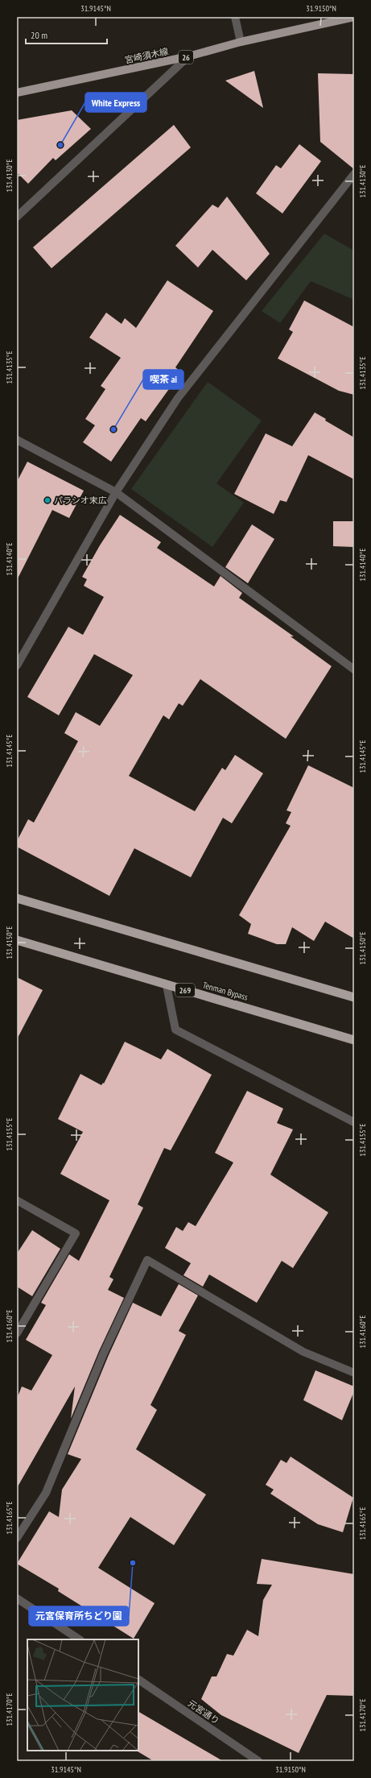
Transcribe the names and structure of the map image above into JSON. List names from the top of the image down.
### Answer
{
  "streets": {
    "highway": ["269", "Tenman Bypass"],
    "main road": ["宮崎須木線", "26"],
    "street": ["元宮通り"]
  },
  "places": [
    "White Express",
    "喫茶 ai",
    "パラシオ末広",
    "元宮保育所ちどり園"
  ],
  "scale_bar": "20 m",
  "coordinates": [
    "31.9145°N",
    "31.9150°N",
    "131.4130°E",
    "131.4135°E",
    "131.4140°E",
    "131.4145°E",
    "131.4150°E",
    "131.4155°E",
    "131.4160°E",
    "131.4165°E",
    "131.4170°E"
  ]
}
